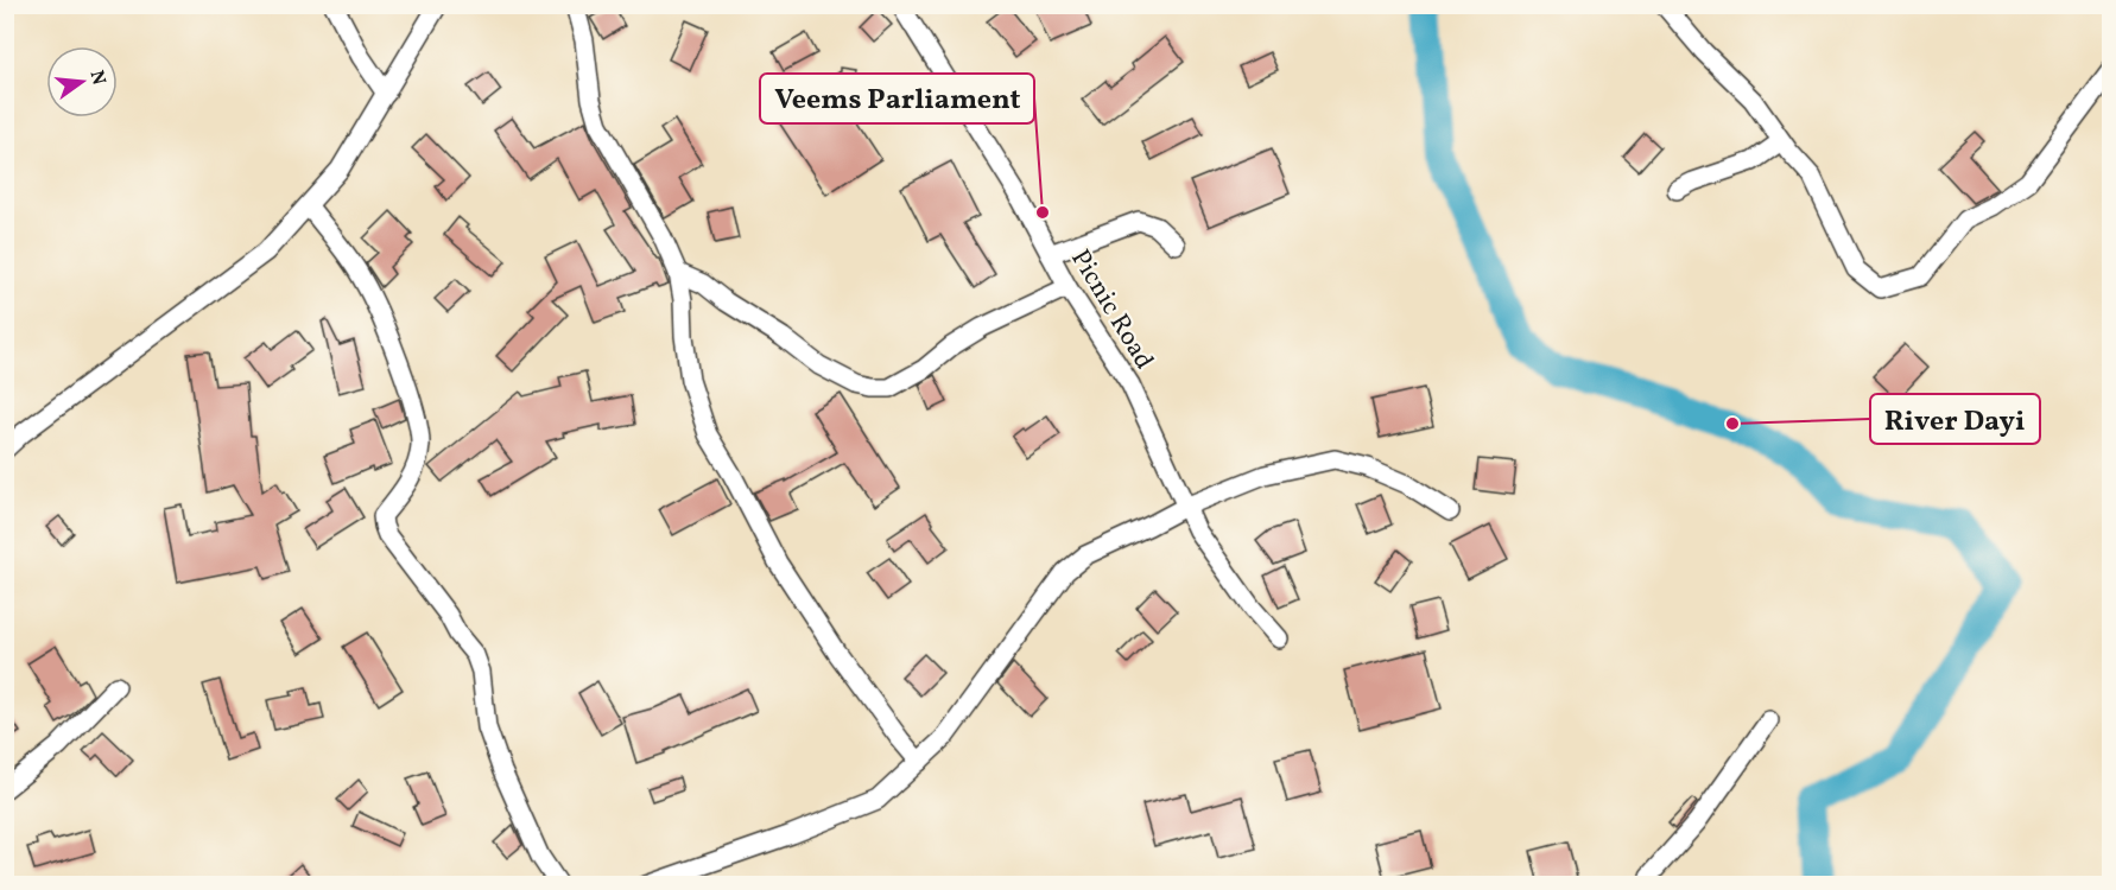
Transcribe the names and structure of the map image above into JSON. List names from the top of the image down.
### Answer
{
  "streets": {
    "street": ["Picnic Road"]
  },
  "places": ["Veems Parliament", "River Dayi"],
  "north": "right"
}
